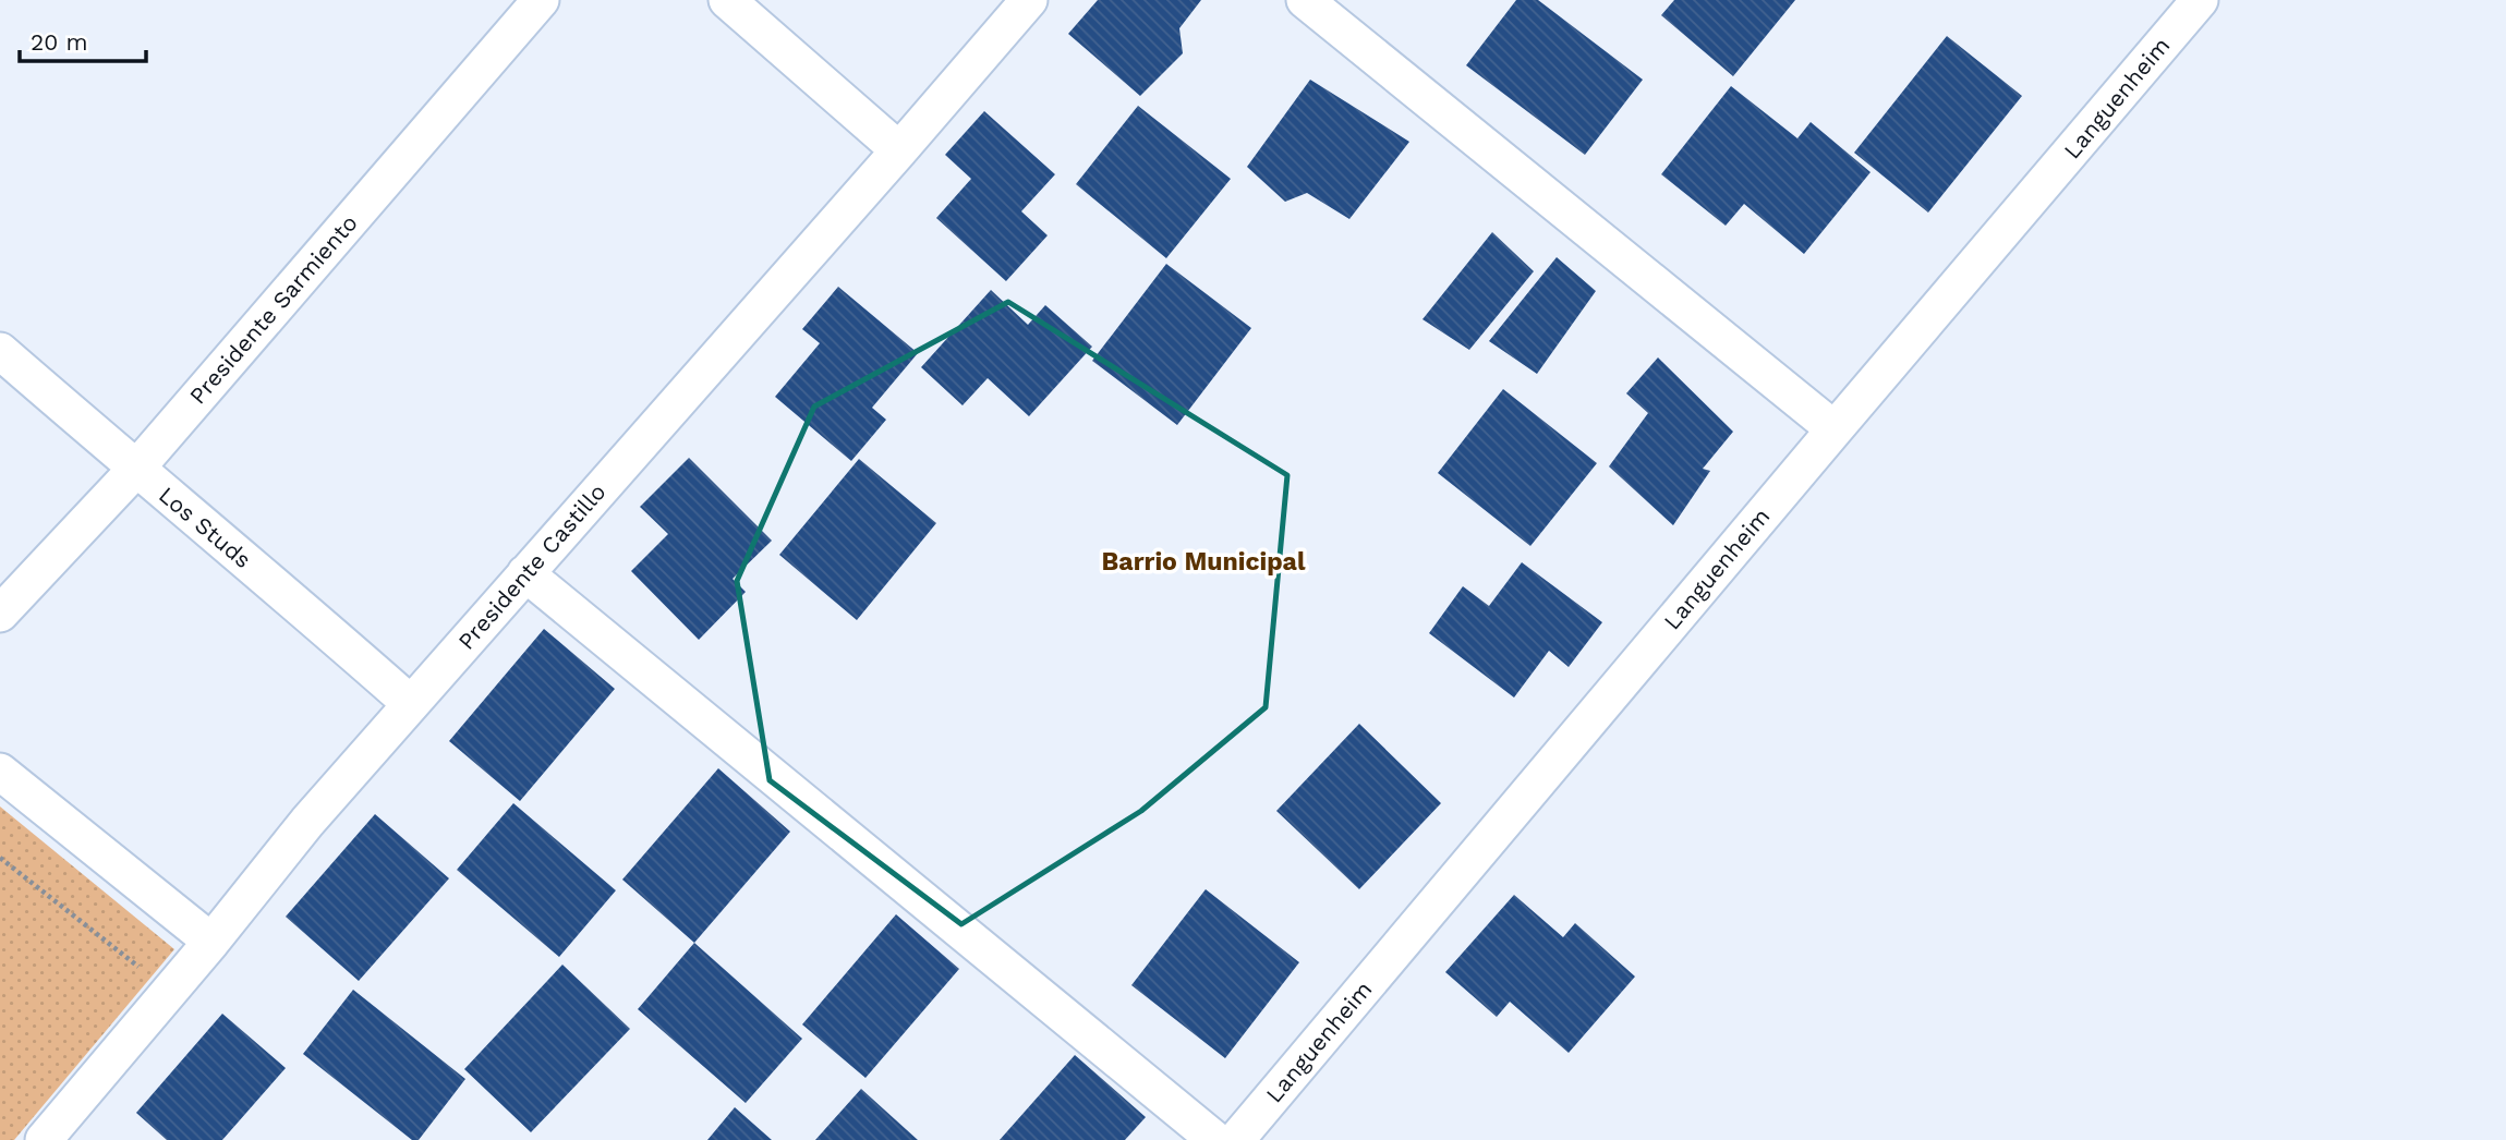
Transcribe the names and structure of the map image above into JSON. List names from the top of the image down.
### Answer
{
  "streets": {
    "street": [
      "Languenheim",
      "Presidente Sarmiento",
      "Los Studs",
      "Presidente Castillo"
    ]
  },
  "crossings": [
    ["Presidente Sarmiento", "Los Studs"],
    ["Los Studs", "Presidente Castillo"]
  ],
  "districts": ["Barrio Municipal"],
  "scale_bar": "20 m"
}
